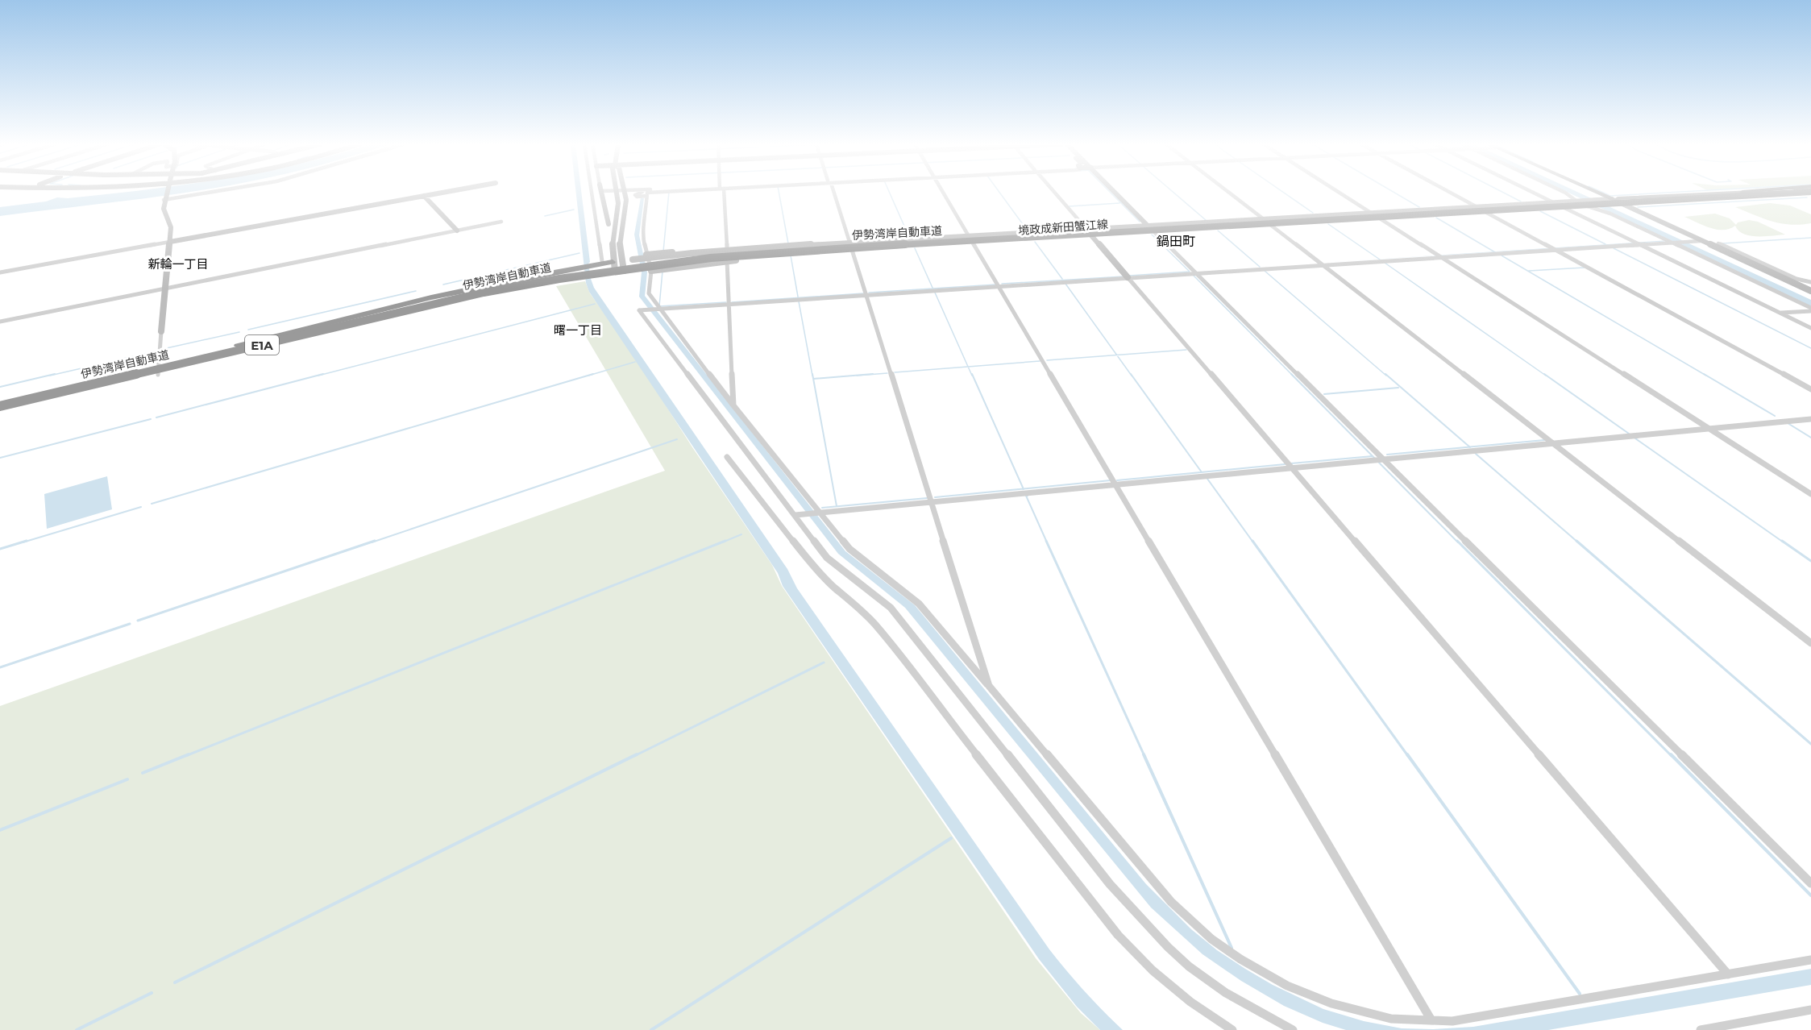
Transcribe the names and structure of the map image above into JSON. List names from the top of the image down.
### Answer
{
  "streets": {
    "highway": ["伊勢湾岸自動車道", "E1A"],
    "main road": ["境政成新田蟹江線"]
  },
  "districts": ["鍋田町", "新輪一丁目", "曙一丁目"]
}
